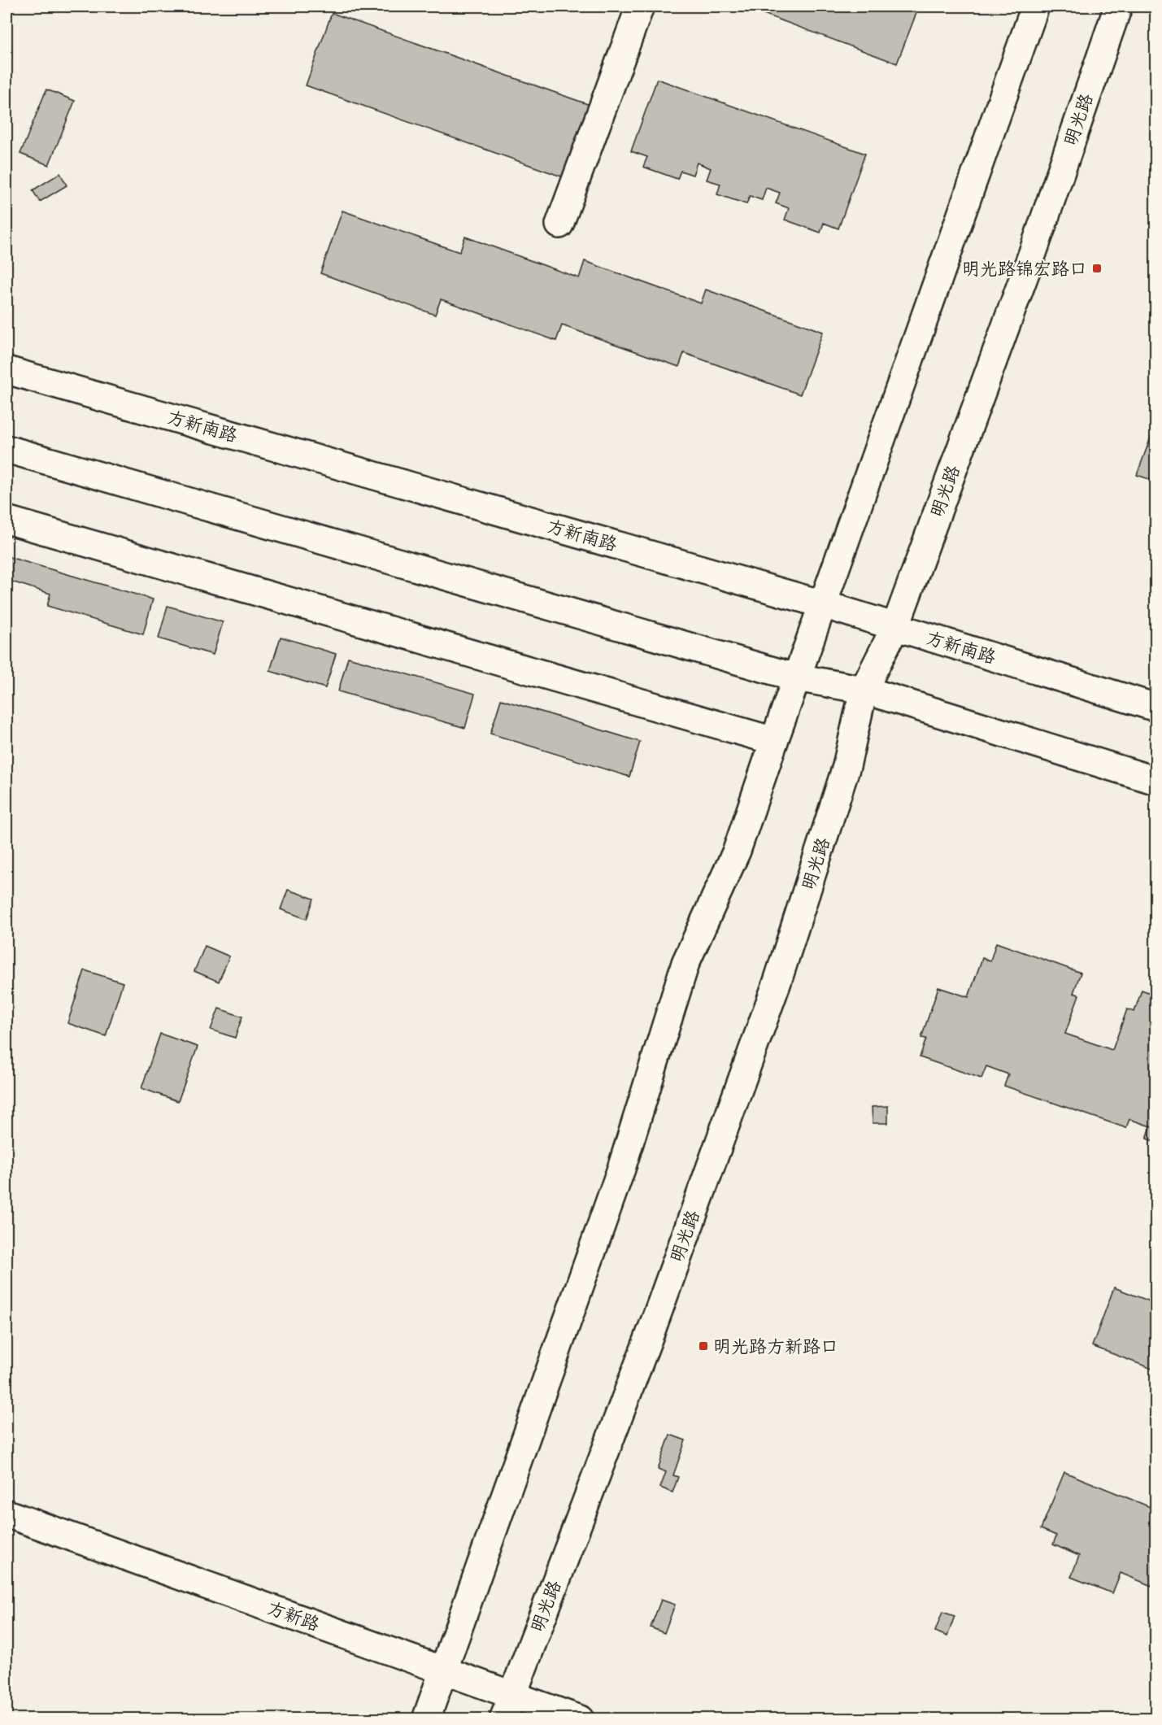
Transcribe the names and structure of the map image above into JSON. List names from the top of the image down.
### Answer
{
  "streets": {
    "main road": ["明光路", "方新南路", "方新路"]
  },
  "crossings": [
    ["明光路", "方新南路"],
    ["明光路", "方新路"]
  ],
  "places": {
    "transit": ["明光路锦宏路口", "明光路方新路口"]
  }
}
